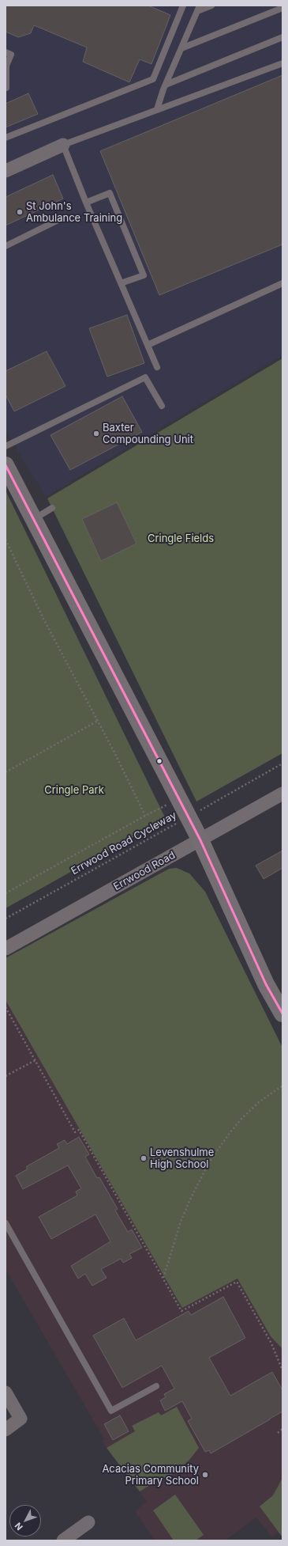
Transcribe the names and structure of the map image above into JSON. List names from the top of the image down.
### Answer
{
  "streets": {
    "street": ["Errwood Road"],
    "path": ["Errwood Road Cycleway"]
  },
  "parks": ["Cringle Fields", "Cringle Park"],
  "places": [
    "St John's Ambulance Training",
    "Baxter Compounding Unit",
    "Levenshulme High School",
    "Acacias Community Primary School"
  ],
  "north": "bottom left"
}
